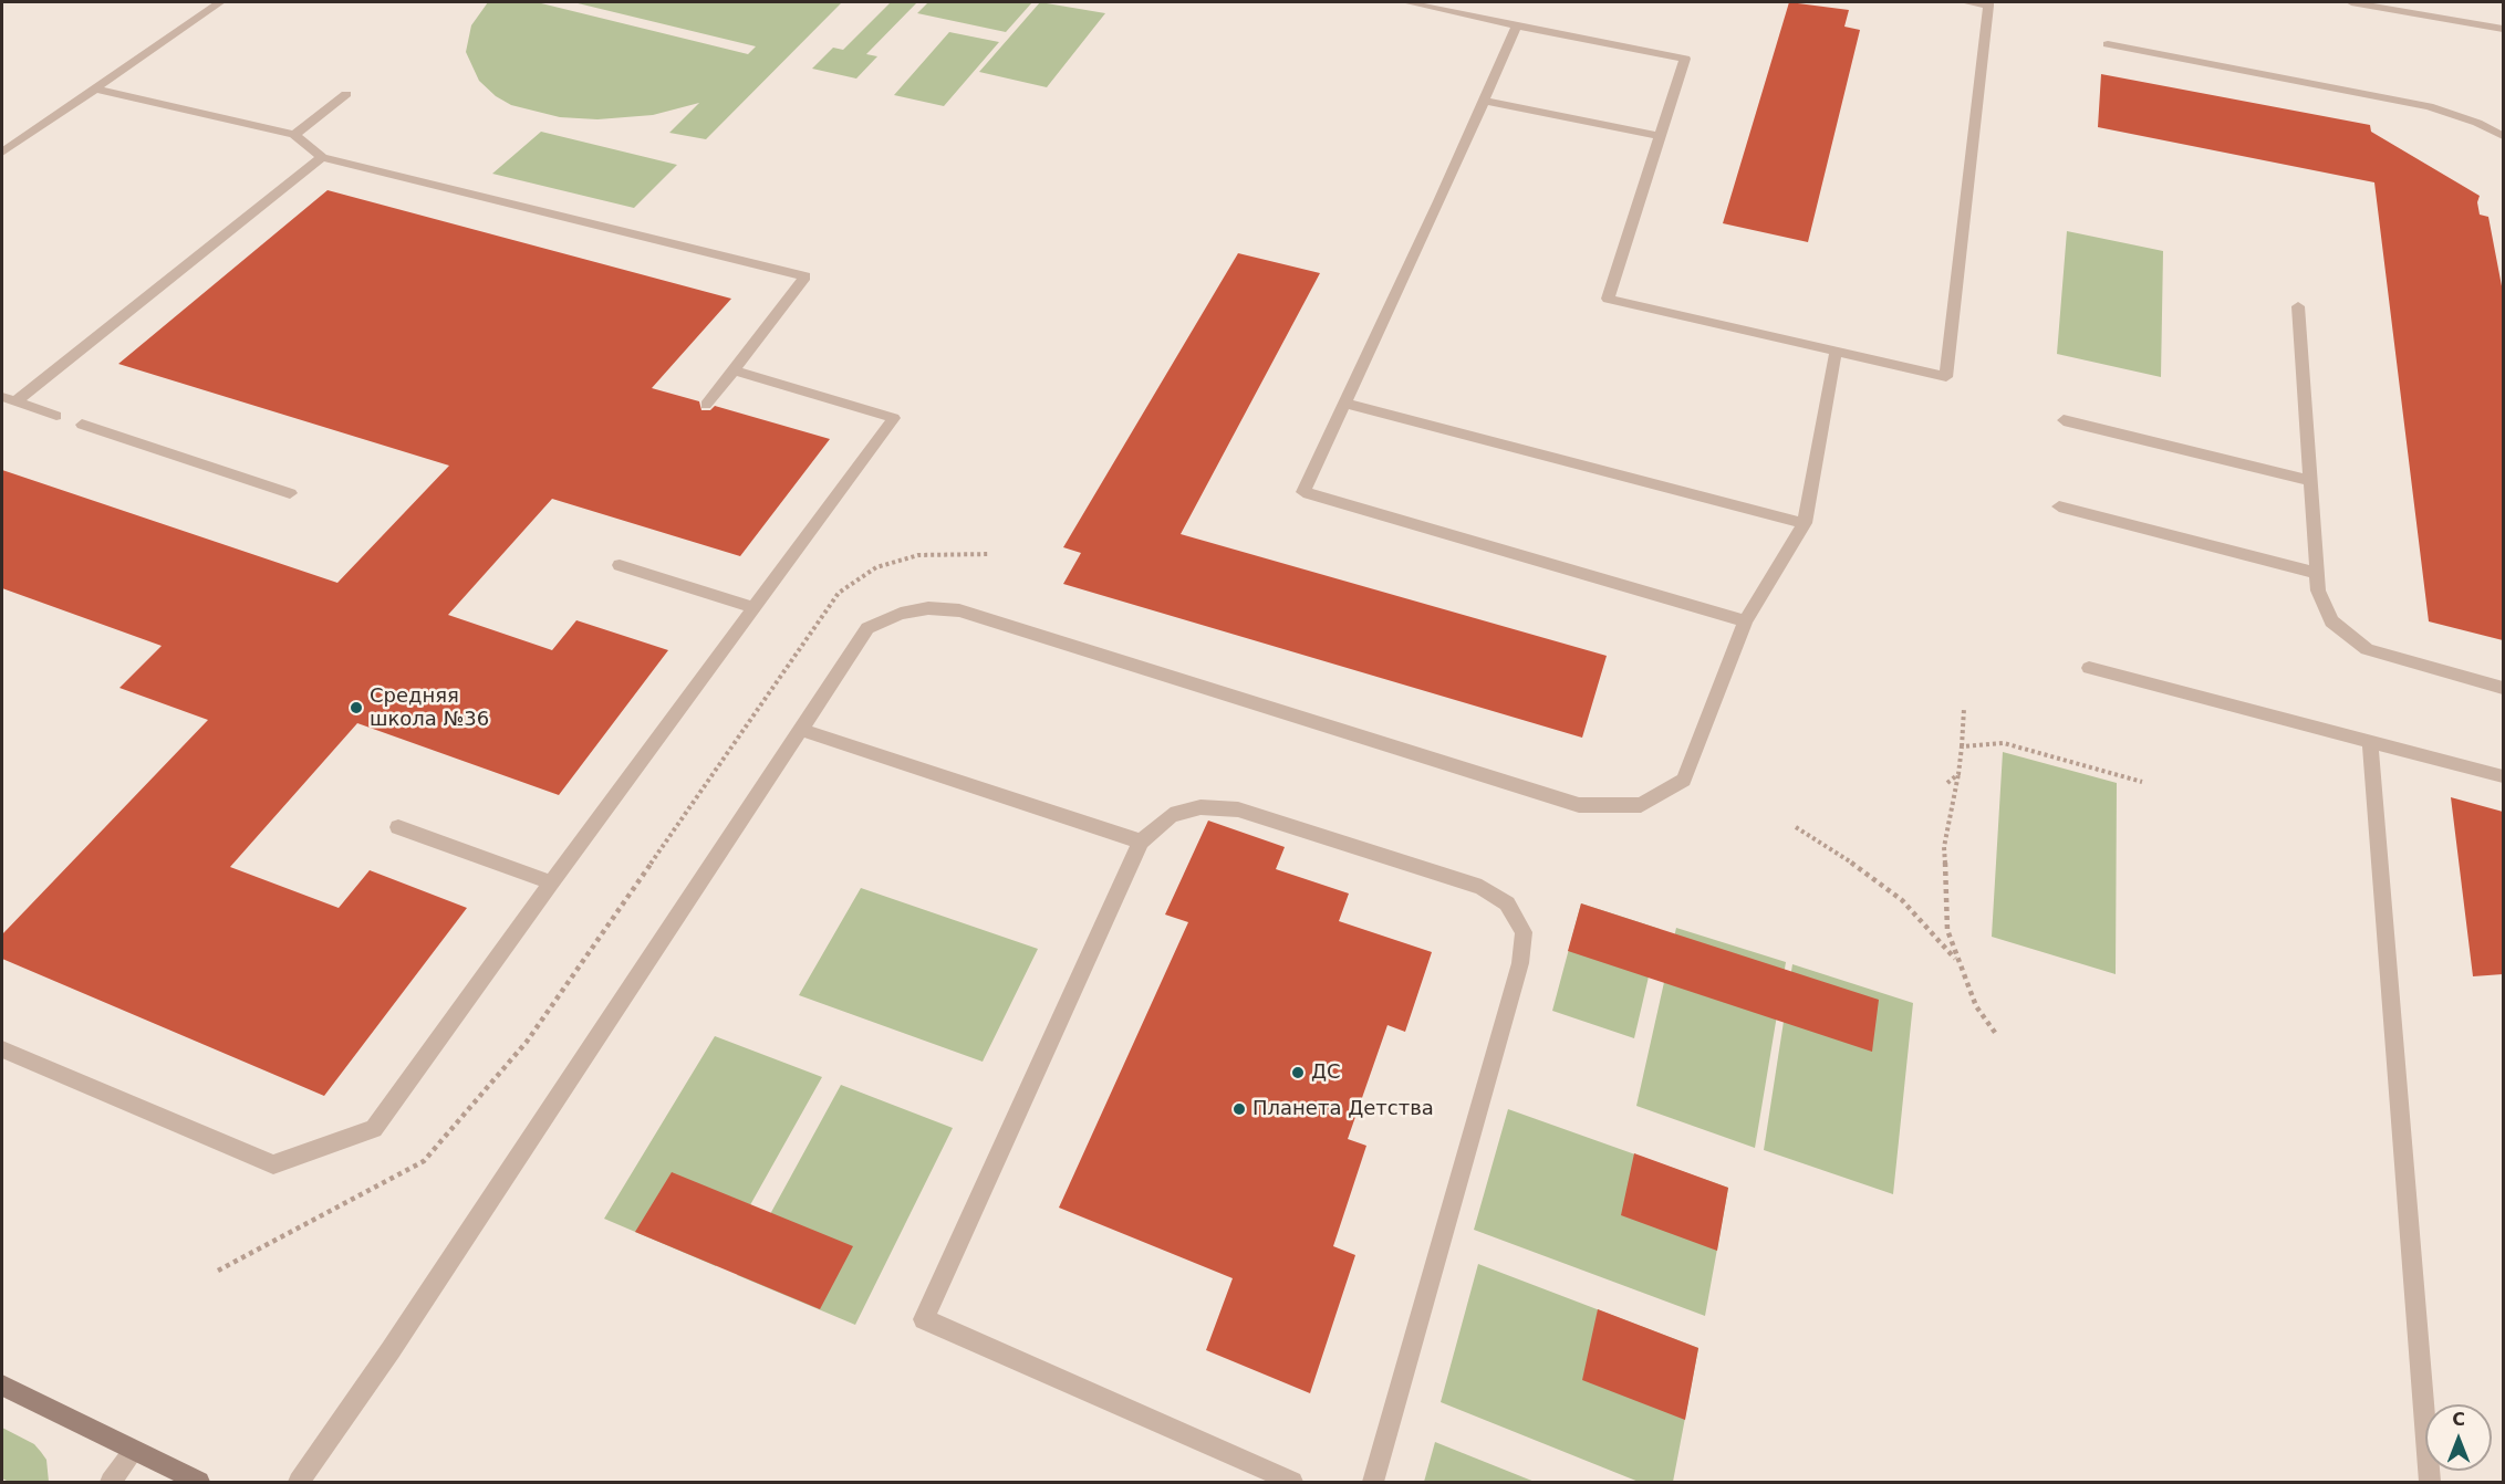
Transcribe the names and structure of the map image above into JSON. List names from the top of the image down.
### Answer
{
  "places": ["Средняя школа №36", "ДС", "Планета Детства"],
  "north": "top"
}
